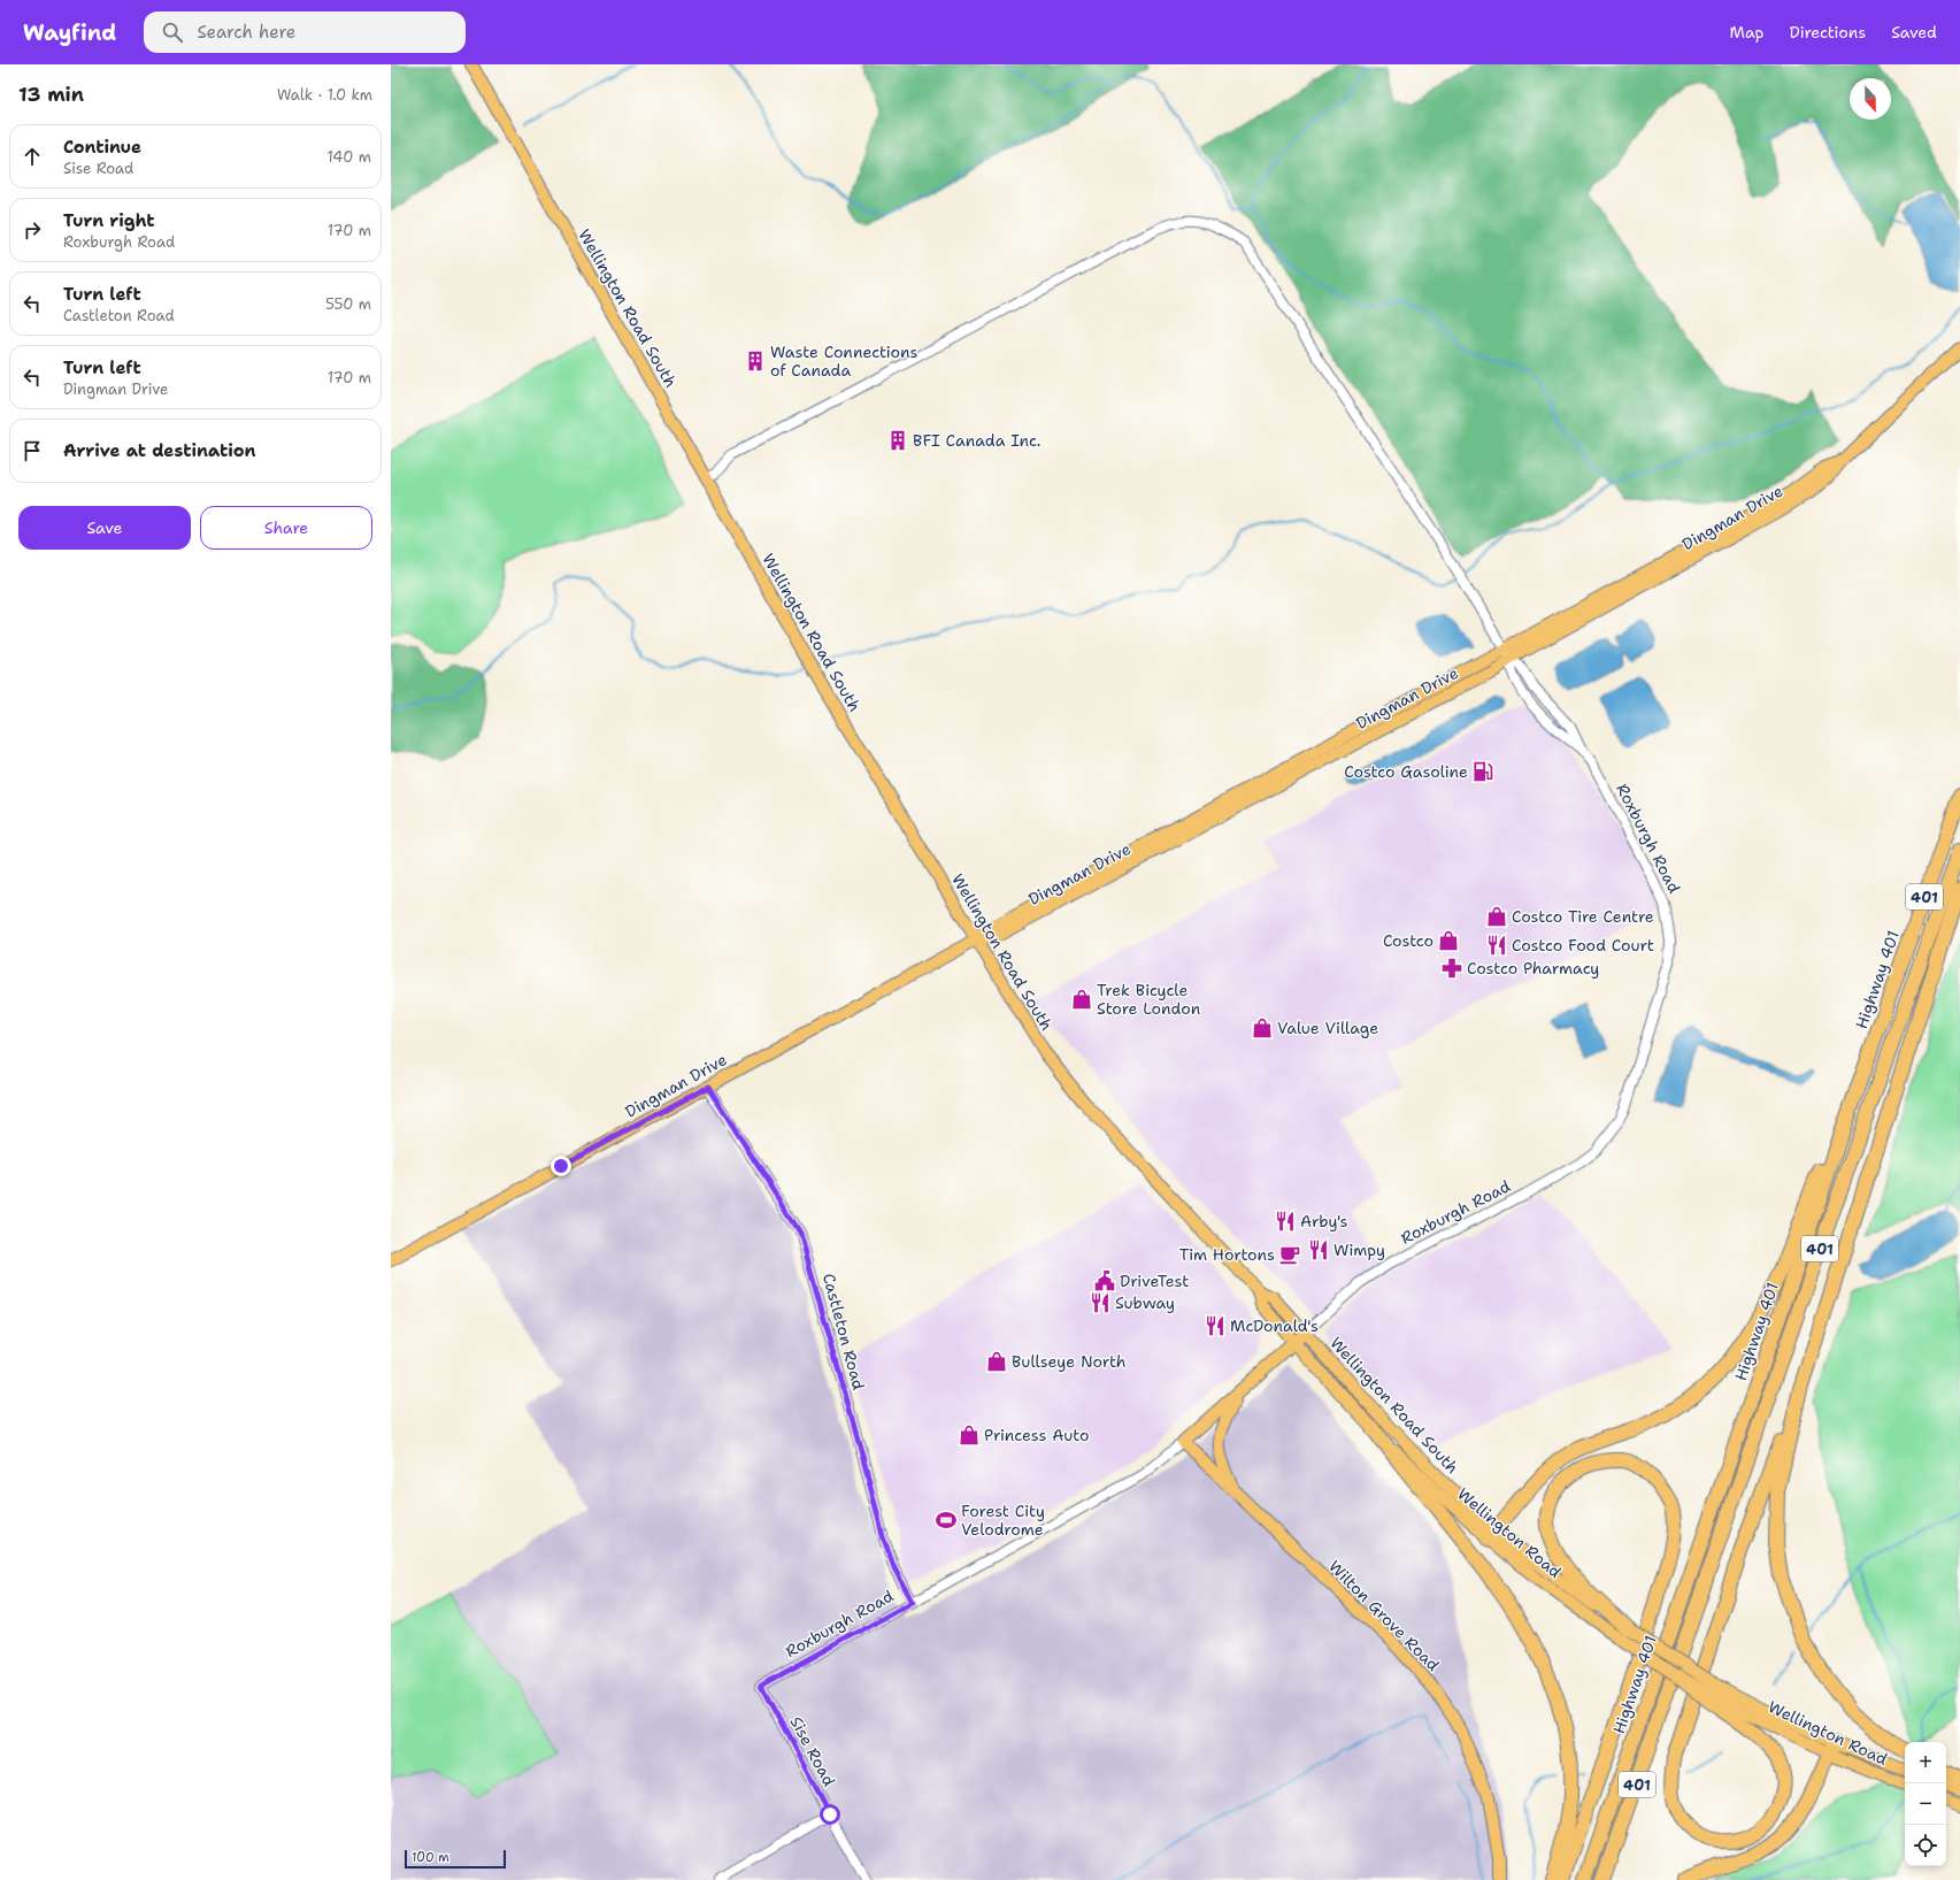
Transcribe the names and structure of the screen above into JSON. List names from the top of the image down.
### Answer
{
  "streets": {
    "highway": ["401", "Highway 401"],
    "main road": [
      "Wellington Road South",
      "Dingman Drive",
      "Roxburgh Road",
      "Wellington Road",
      "Wilton Grove Road"
    ],
    "street": ["Castleton Road", "Sise Road"]
  },
  "crossings": [
    ["Wellington Road South", "Dingman Drive"],
    ["Wellington Road South", "Roxburgh Road"],
    ["Wellington Road South", "Wellington Road"],
    ["Dingman Drive", "Roxburgh Road"],
    ["Dingman Drive", "Castleton Road"],
    ["Roxburgh Road", "Castleton Road"],
    ["Roxburgh Road", "Wellington Road"],
    ["Roxburgh Road", "Wilton Grove Road"],
    ["Roxburgh Road", "Sise Road"]
  ],
  "places": {
    "building": ["Waste Connections of Canada", "BFI Canada Inc."],
    "fuel station": ["Costco Gasoline"],
    "shop": [
      "Costco Tire Centre",
      "Costco",
      "Trek Bicycle Store London",
      "Value Village",
      "Bullseye North",
      "Princess Auto"
    ],
    "restaurant": [
      "Costco Food Court",
      "Arby's",
      "Wimpy",
      "Subway",
      "McDonald's"
    ],
    "pharmacy": ["Costco Pharmacy"],
    "cafe": ["Tim Hortons"],
    "public building": ["DriveTest"],
    "sports": ["Forest City Velodrome"]
  },
  "scale_bar": "100 m",
  "north": "bottom",
  "page": {
    "header": "Wayfind",
    "search": "Search here",
    "nav": ["Map", "Directions", "Saved"],
    "heading": ["13 min", "Walk · 1.0 km"],
    "list": [
      ["Continue", "Sise Road", "140 m"],
      ["Turn right", "Roxburgh Road", "170 m"],
      ["Turn left", "Castleton Road", "550 m"],
      ["Turn left", "Dingman Drive", "170 m"],
      "Arrive at destination"
    ],
    "buttons": ["Save", "Share"],
    "map_buttons": ["+", "−"],
    "scale": "100 m"
  }
}
